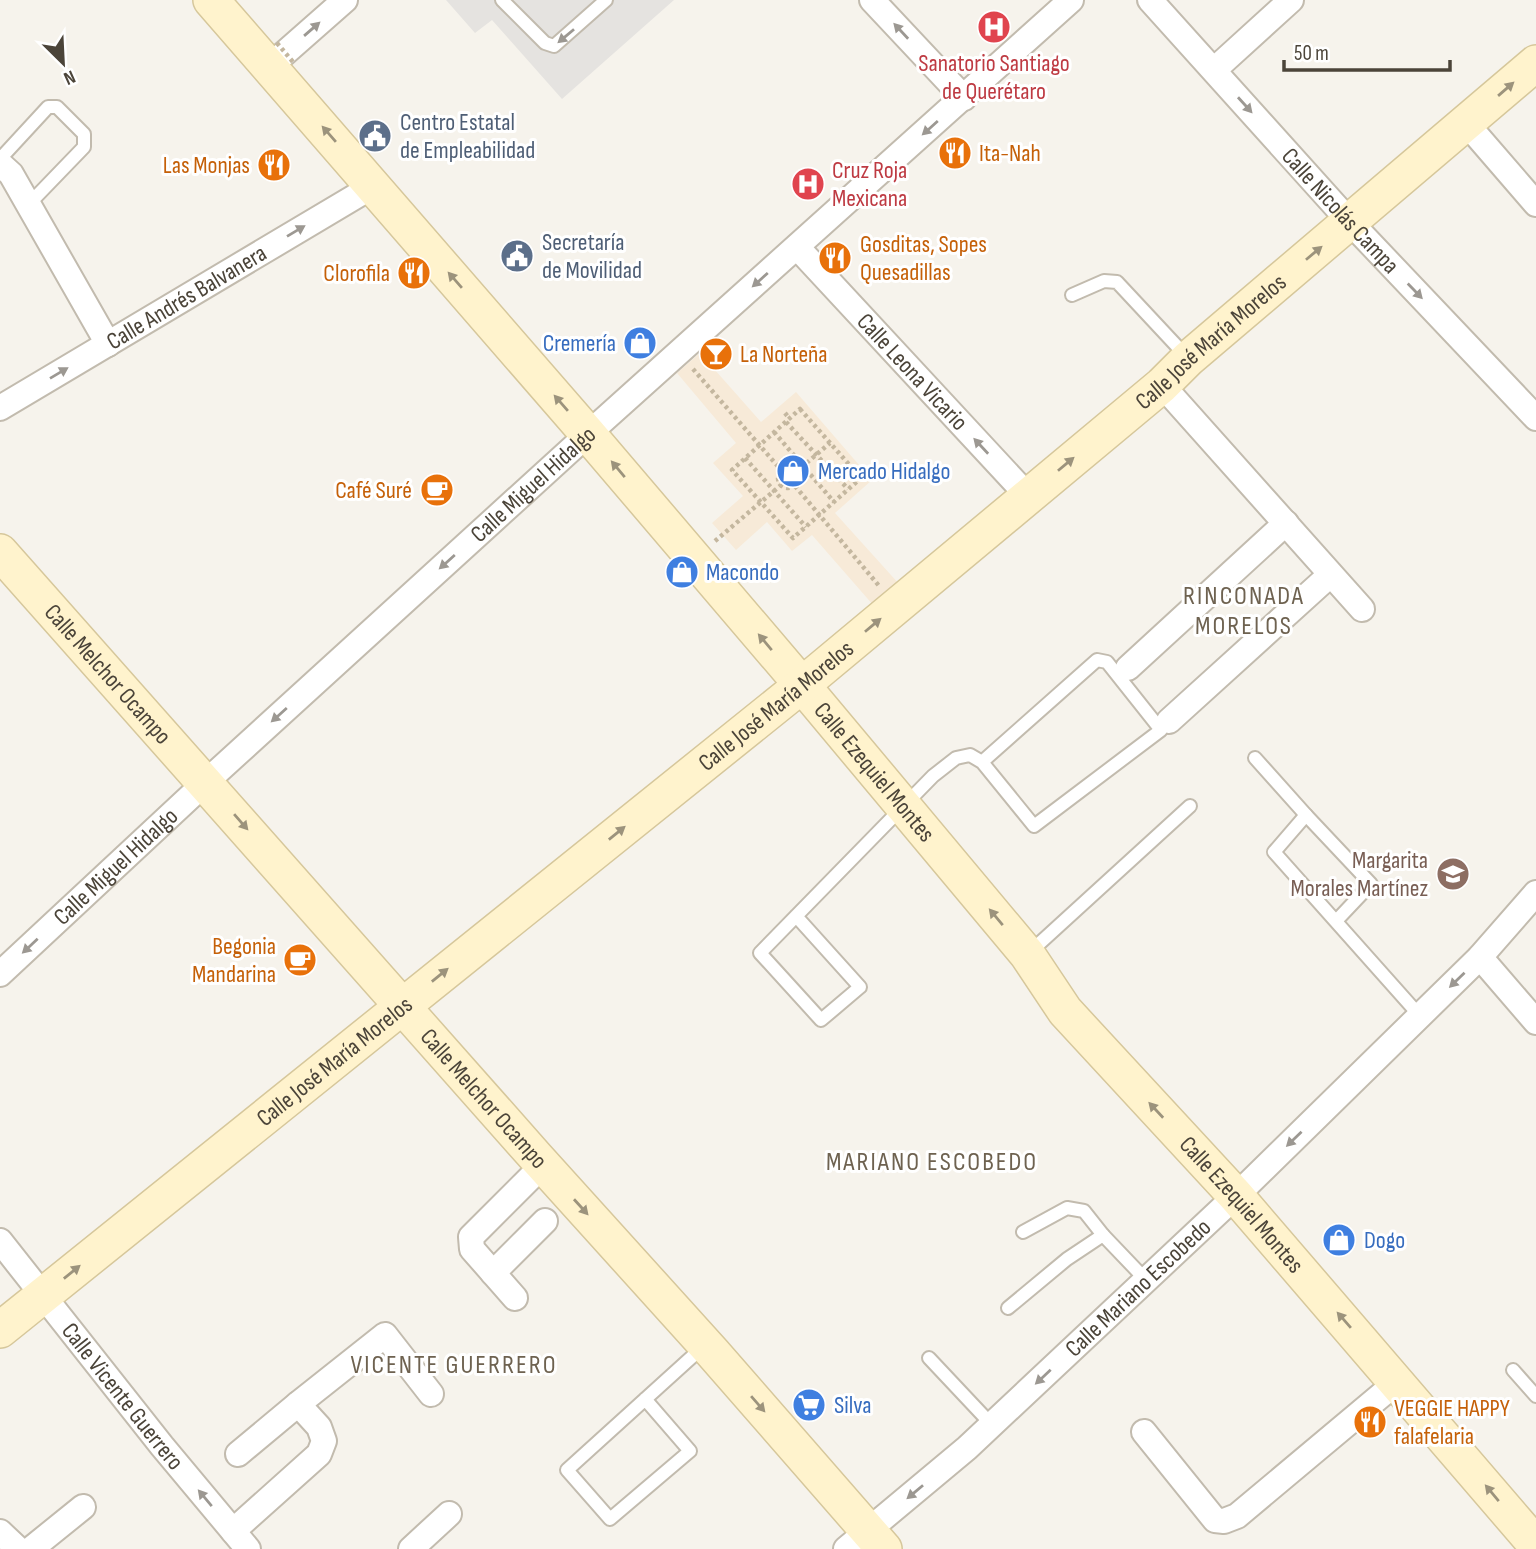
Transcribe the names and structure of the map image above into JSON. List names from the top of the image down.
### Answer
{
  "streets": {
    "street": [
      "Calle Nicolás Campa",
      "Calle Andrés Balvanera",
      "Calle José María Morelos",
      "Calle Leona Vicario",
      "Calle Miguel Hidalgo",
      "Calle Melchor Ocampo",
      "Calle Ezequiel Montes",
      "Calle Mariano Escobedo",
      "Calle Vicente Guerrero"
    ]
  },
  "crossings": [
    ["Calle Nicolás Campa", "Calle José María Morelos"],
    ["Calle Andrés Balvanera", "Calle Ezequiel Montes"],
    ["Calle José María Morelos", "Calle Leona Vicario"],
    ["Calle José María Morelos", "Calle Melchor Ocampo"],
    ["Calle José María Morelos", "Calle Ezequiel Montes"],
    ["Calle José María Morelos", "Calle Vicente Guerrero"],
    ["Calle Leona Vicario", "Calle Miguel Hidalgo"],
    ["Calle Miguel Hidalgo", "Calle Melchor Ocampo"],
    ["Calle Miguel Hidalgo", "Calle Ezequiel Montes"],
    ["Calle Melchor Ocampo", "Calle Mariano Escobedo"],
    ["Calle Ezequiel Montes", "Calle Mariano Escobedo"]
  ],
  "one_way": [
    "Calle Nicolás Campa",
    "Calle Andrés Balvanera",
    "Calle Leona Vicario",
    "Calle Miguel Hidalgo",
    "Calle Melchor Ocampo",
    "Calle Ezequiel Montes",
    "Calle Mariano Escobedo",
    "Calle Vicente Guerrero"
  ],
  "districts": ["RINCONADA MORELOS", "MARIANO ESCOBEDO", "VICENTE GUERRERO"],
  "places": {
    "hospital": ["Sanatorio Santiago de Querétaro", "Cruz Roja Mexicana"],
    "public building": ["Centro Estatal de Empleabilidad", "Secretaría de Movilidad"],
    "restaurant": [
      "Ita-Nah",
      "Las Monjas",
      "Gosditas, Sopes Quesadillas",
      "Clorofila",
      "VEGGIE HAPPY falafelaria"
    ],
    "shop": [
      "Cremería",
      "Mercado Hidalgo",
      "Macondo",
      "Dogo"
    ],
    "bar": ["La Norteña"],
    "cafe": ["Café Suré", "Begonia Mandarina"],
    "school or university": ["Margarita Morales Martínez"],
    "supermarket": ["Silva"]
  },
  "scale_bar": "50 m",
  "north": "bottom right"
}
